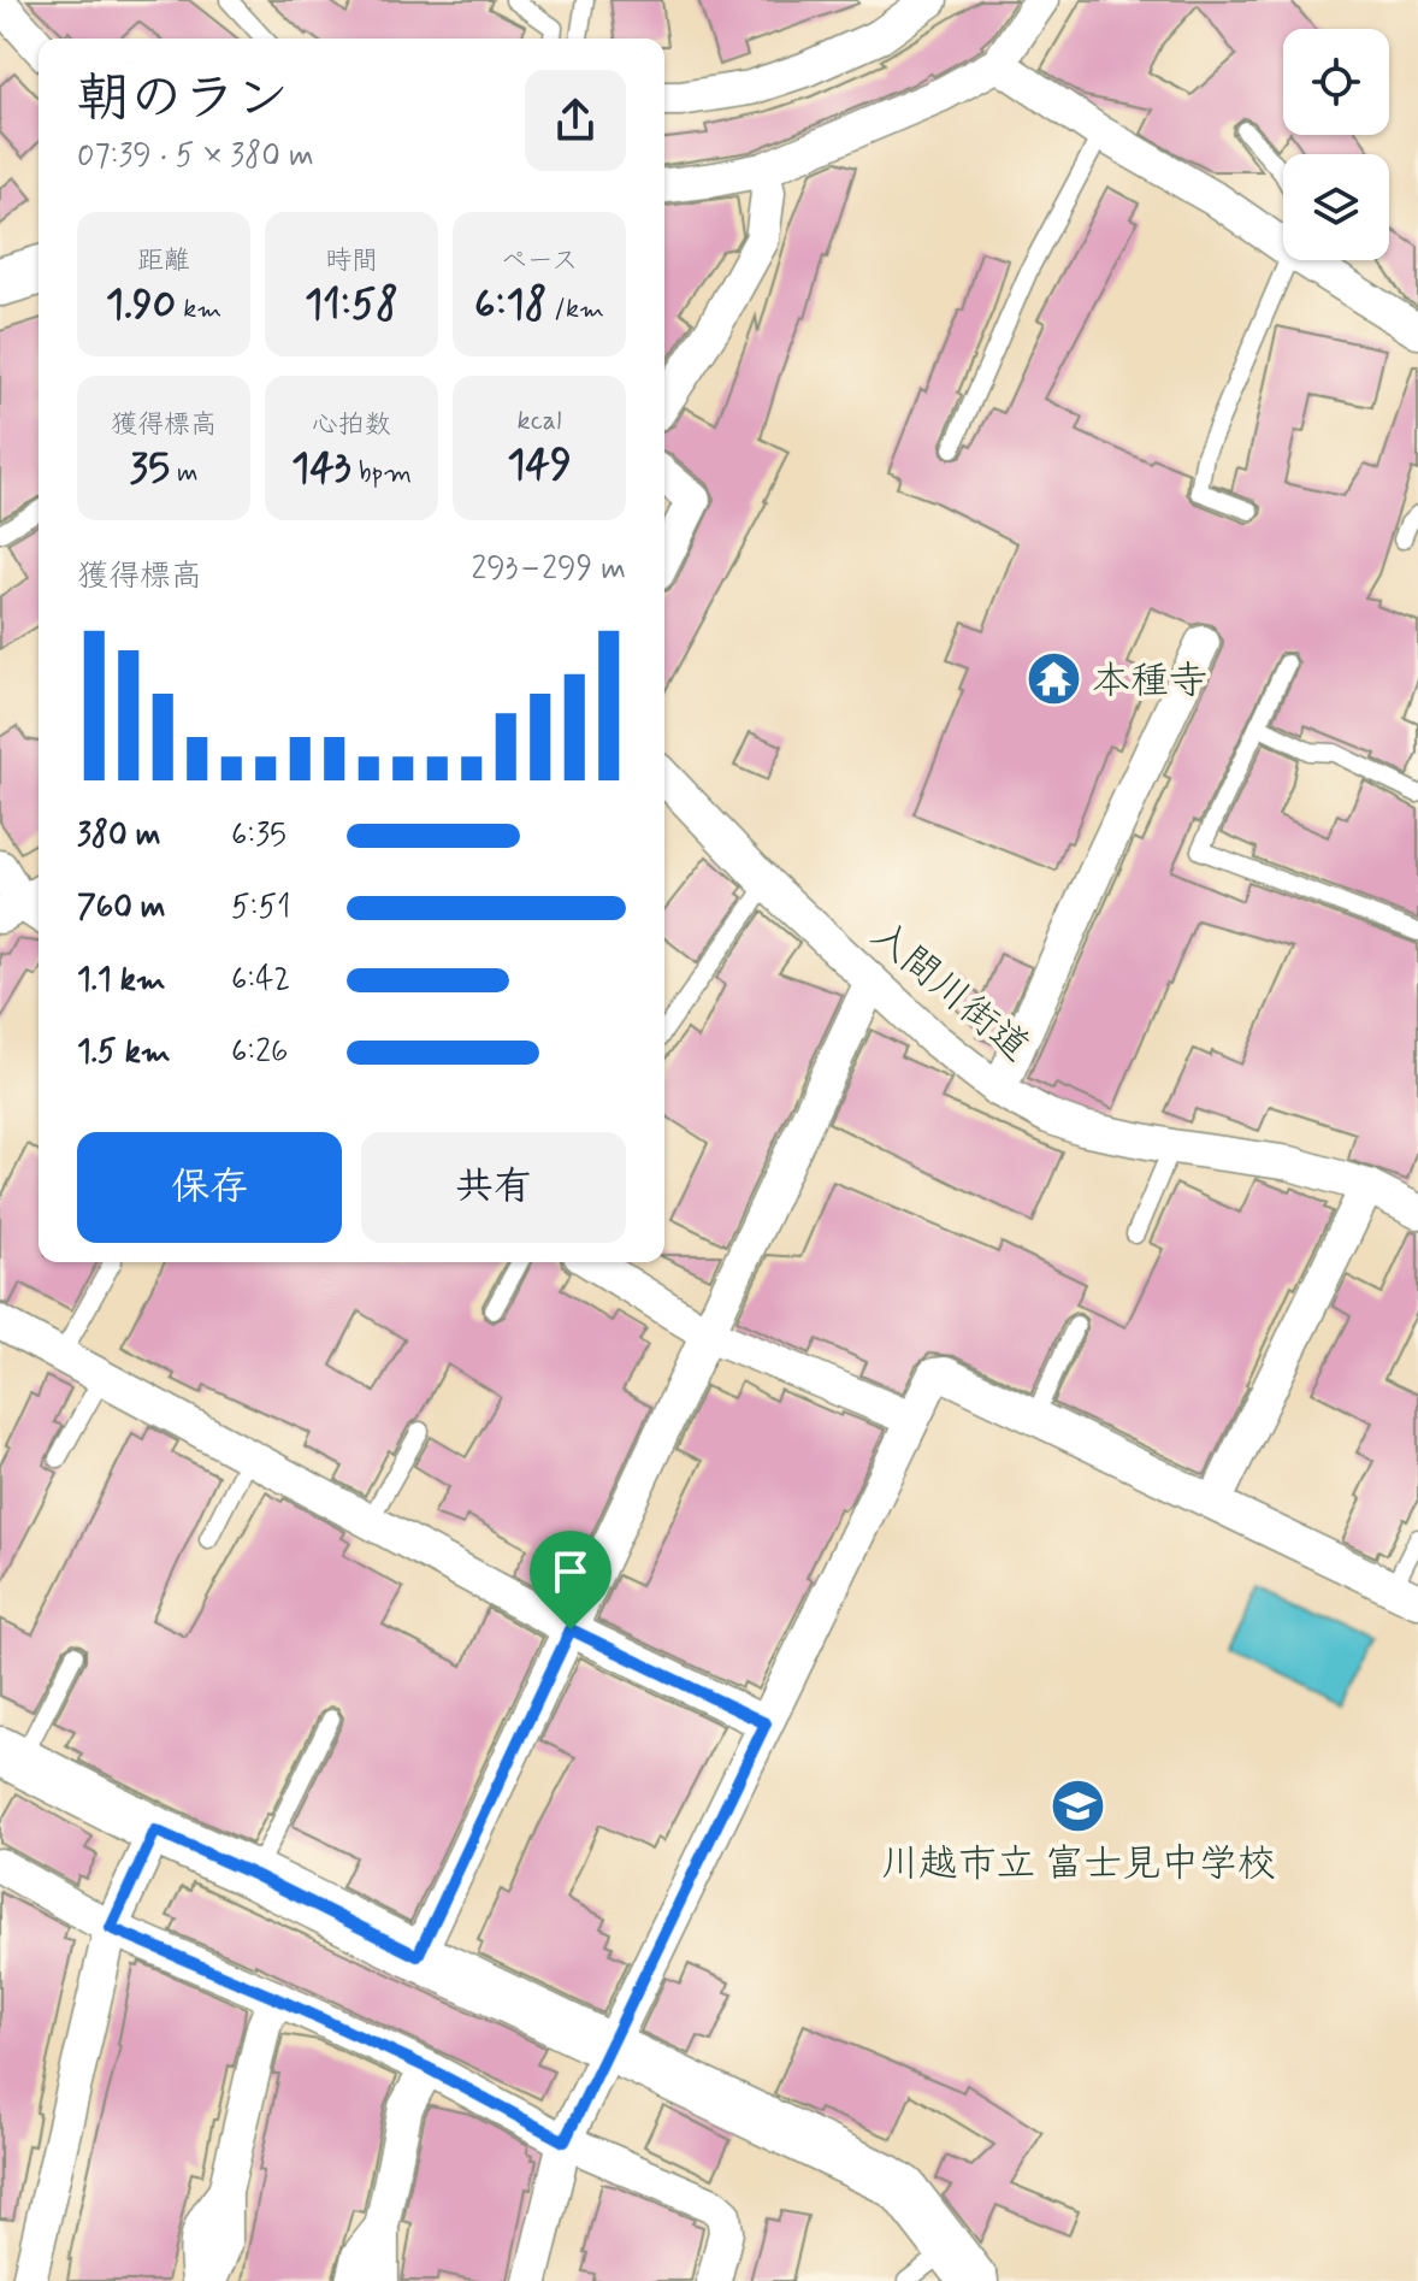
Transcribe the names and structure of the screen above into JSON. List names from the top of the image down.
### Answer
{
  "streets": {
    "street": ["入間川街道"]
  },
  "places": {
    "temple": ["本種寺"],
    "school or university": ["川越市立 富士見中学校"]
  },
  "page": {
    "heading": ["朝のラン", "07:39 · 5 × 380 m"],
    "stats": [
      ["距離", "1.90 km"],
      ["時間", "11:58"],
      ["ペース", "6:18 /km"],
      ["獲得標高", "35 m"],
      ["心拍数", "143 bpm"],
      ["kcal", "149"]
    ],
    "chart": ["獲得標高", "293–299 m"],
    "list": [
      {
        "name": "380 m",
        "note": "6:35"
      },
      {
        "name": "760 m",
        "note": "5:51"
      },
      {
        "name": "1.1 km",
        "note": "6:42"
      },
      {
        "name": "1.5 km",
        "note": "6:26"
      }
    ],
    "buttons": ["保存", "共有"]
  }
}
